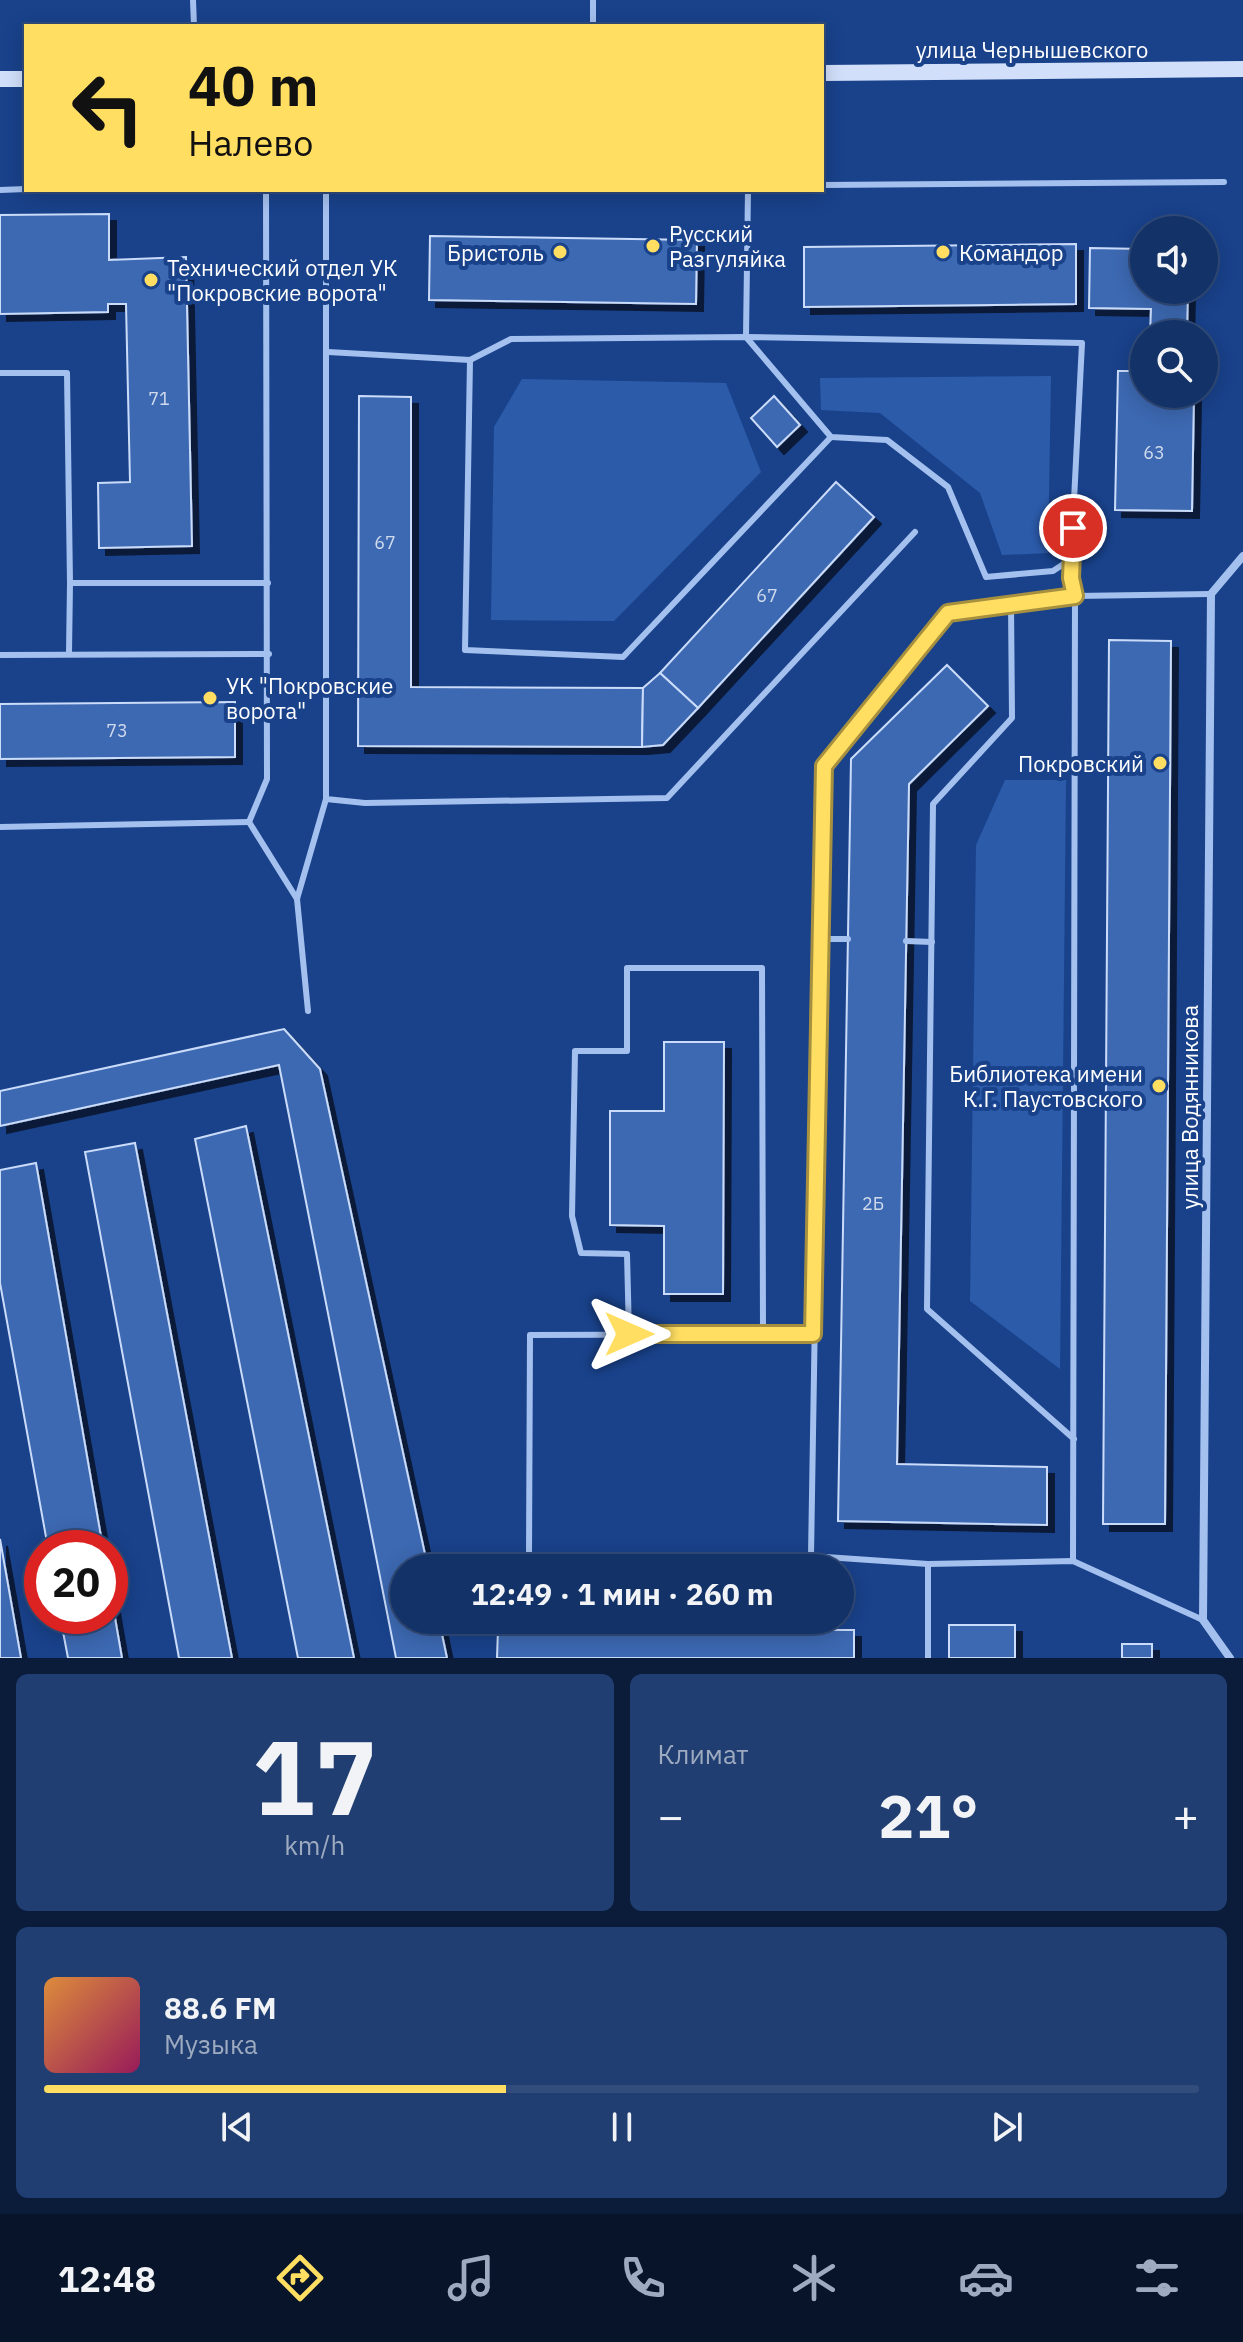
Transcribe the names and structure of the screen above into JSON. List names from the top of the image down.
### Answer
{
  "streets": {
    "main road": ["улица Чернышевского"],
    "street": ["улица Водянникова"]
  },
  "places": [
    "Русский Разгуляйка",
    "Бристоль",
    "Командор",
    "Технический отдел УК \"Покровские ворота\"",
    "УК \"Покровские ворота\"",
    "Покровский",
    "Библиотека имени К.Г. Паустовского"
  ],
  "house_numbers": [
    "71",
    "63",
    "67",
    "67",
    "73",
    "2Б"
  ],
  "page": {
    "turn": ["40 m", "Налево"],
    "limit": "20",
    "trip": "12:49 · 1 мин · 260 m",
    "tile": [
      ["17", "km/h"],
      "Климат"
    ],
    "heat": ["−", "21°", "+"],
    "song": ["88.6 FM", "Музыка"],
    "tabs": "12:48"
  }
}
